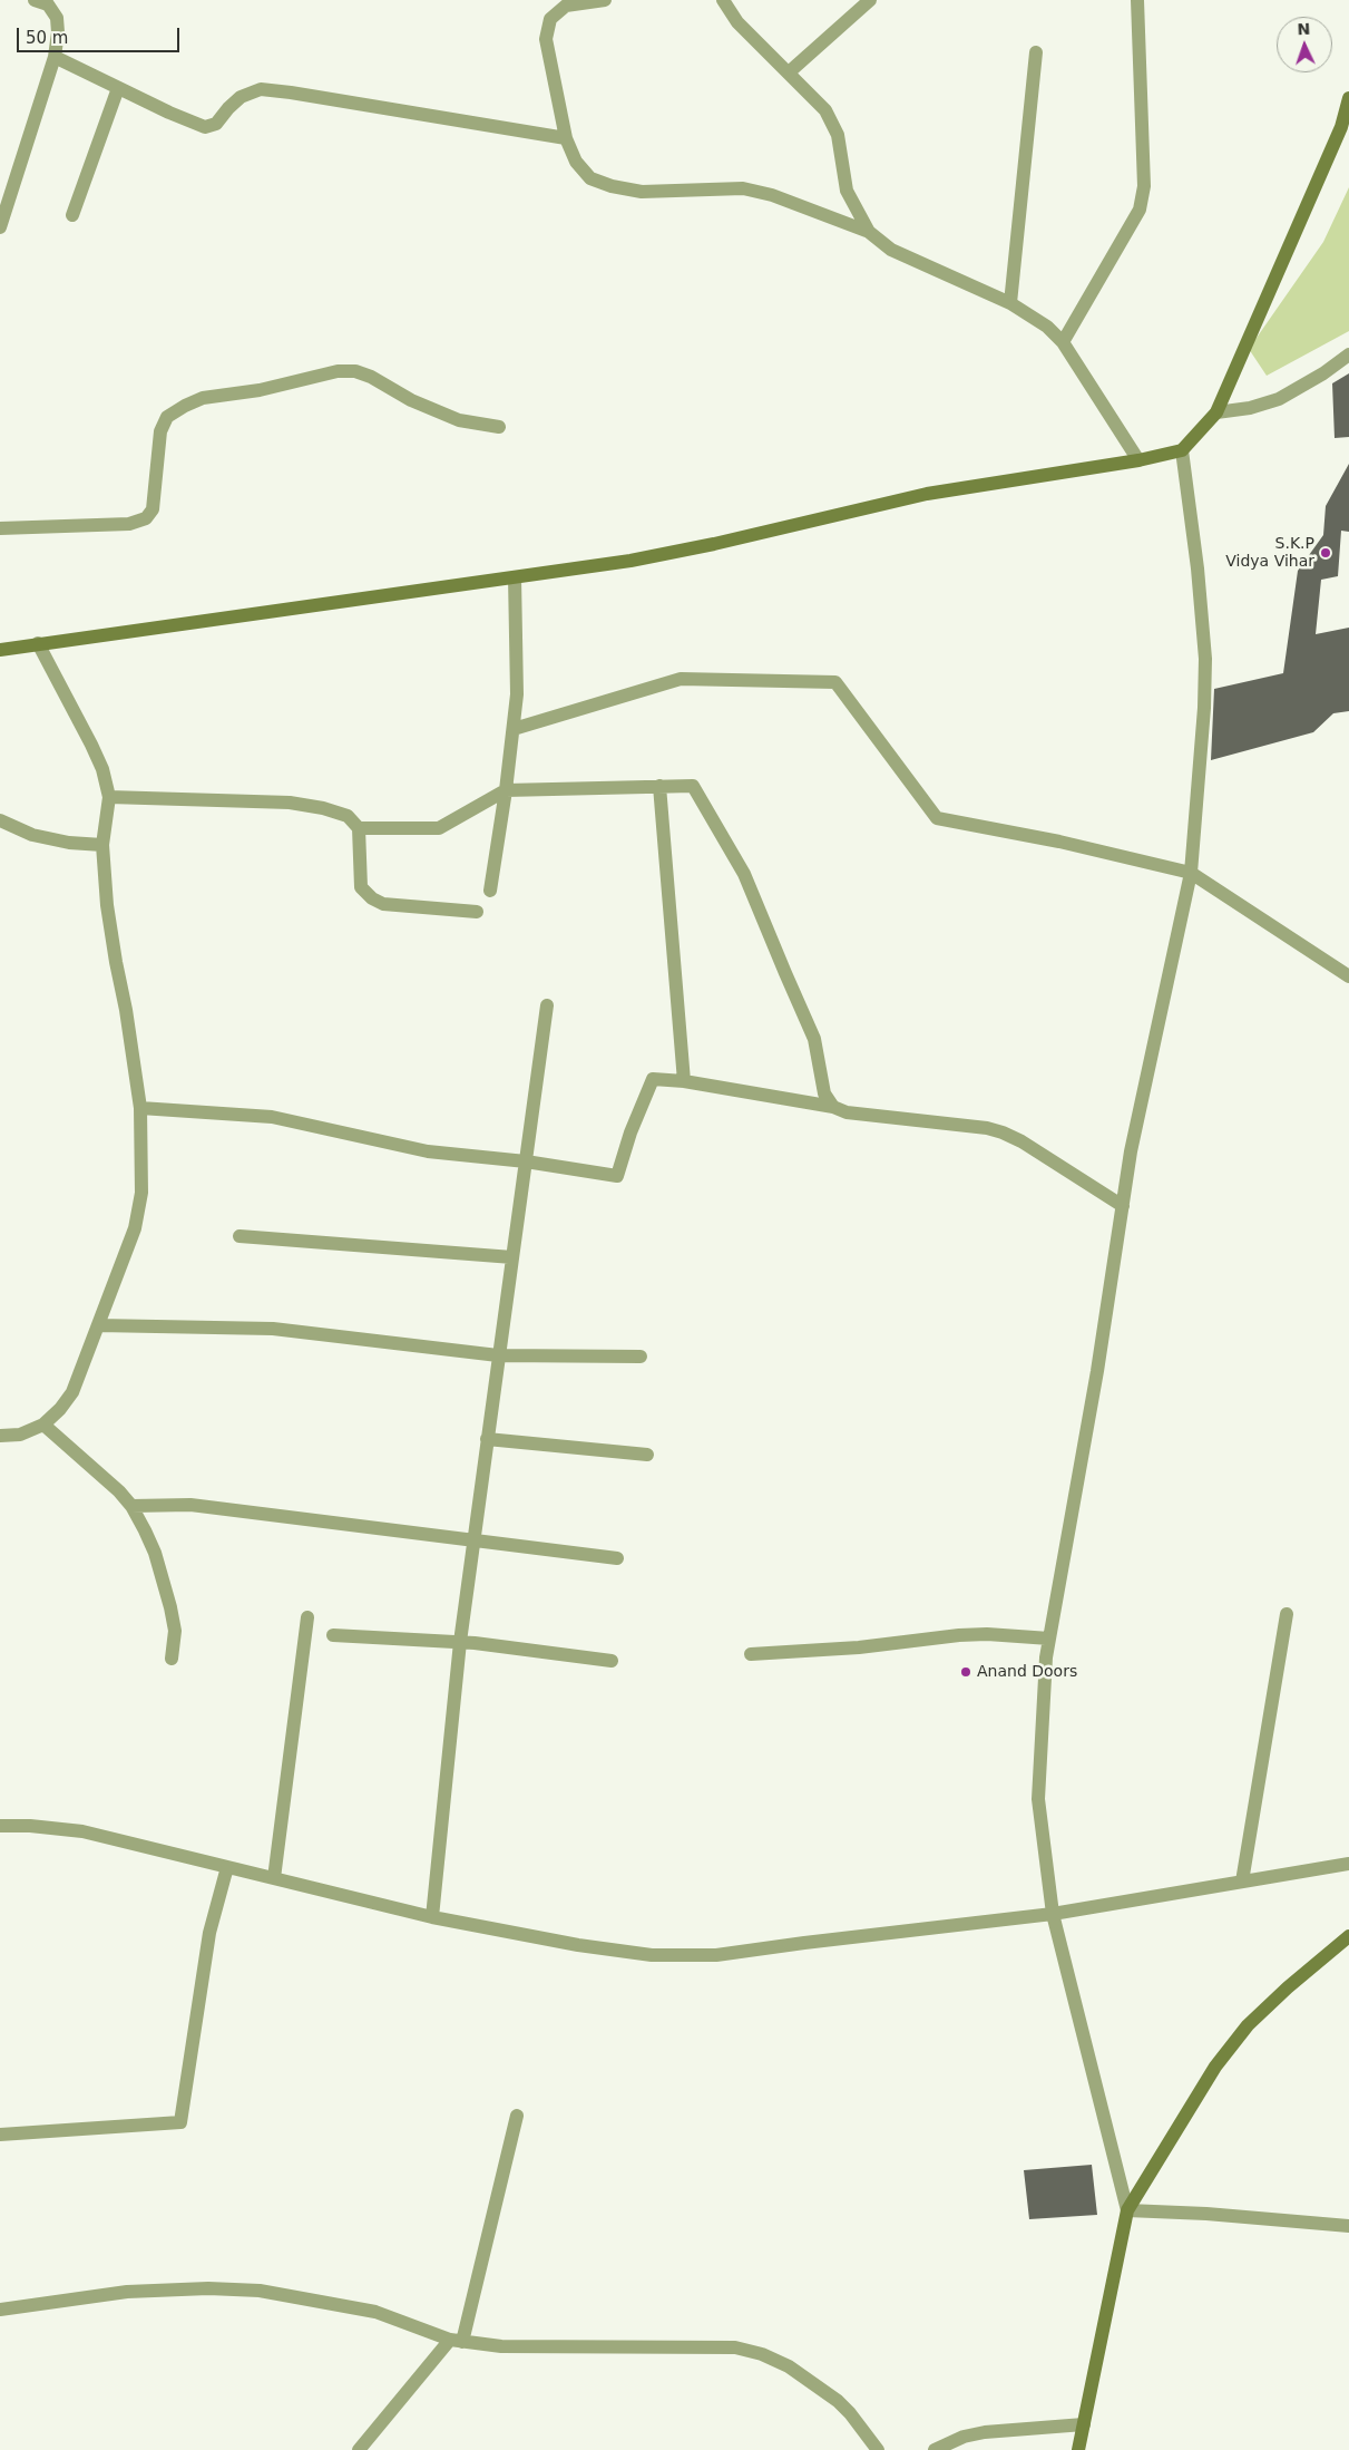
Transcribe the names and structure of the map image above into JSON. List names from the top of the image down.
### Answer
{
  "places": ["S.K.P Vidya Vihar", "Anand Doors"],
  "scale_bar": "50 m",
  "north": "top"
}
